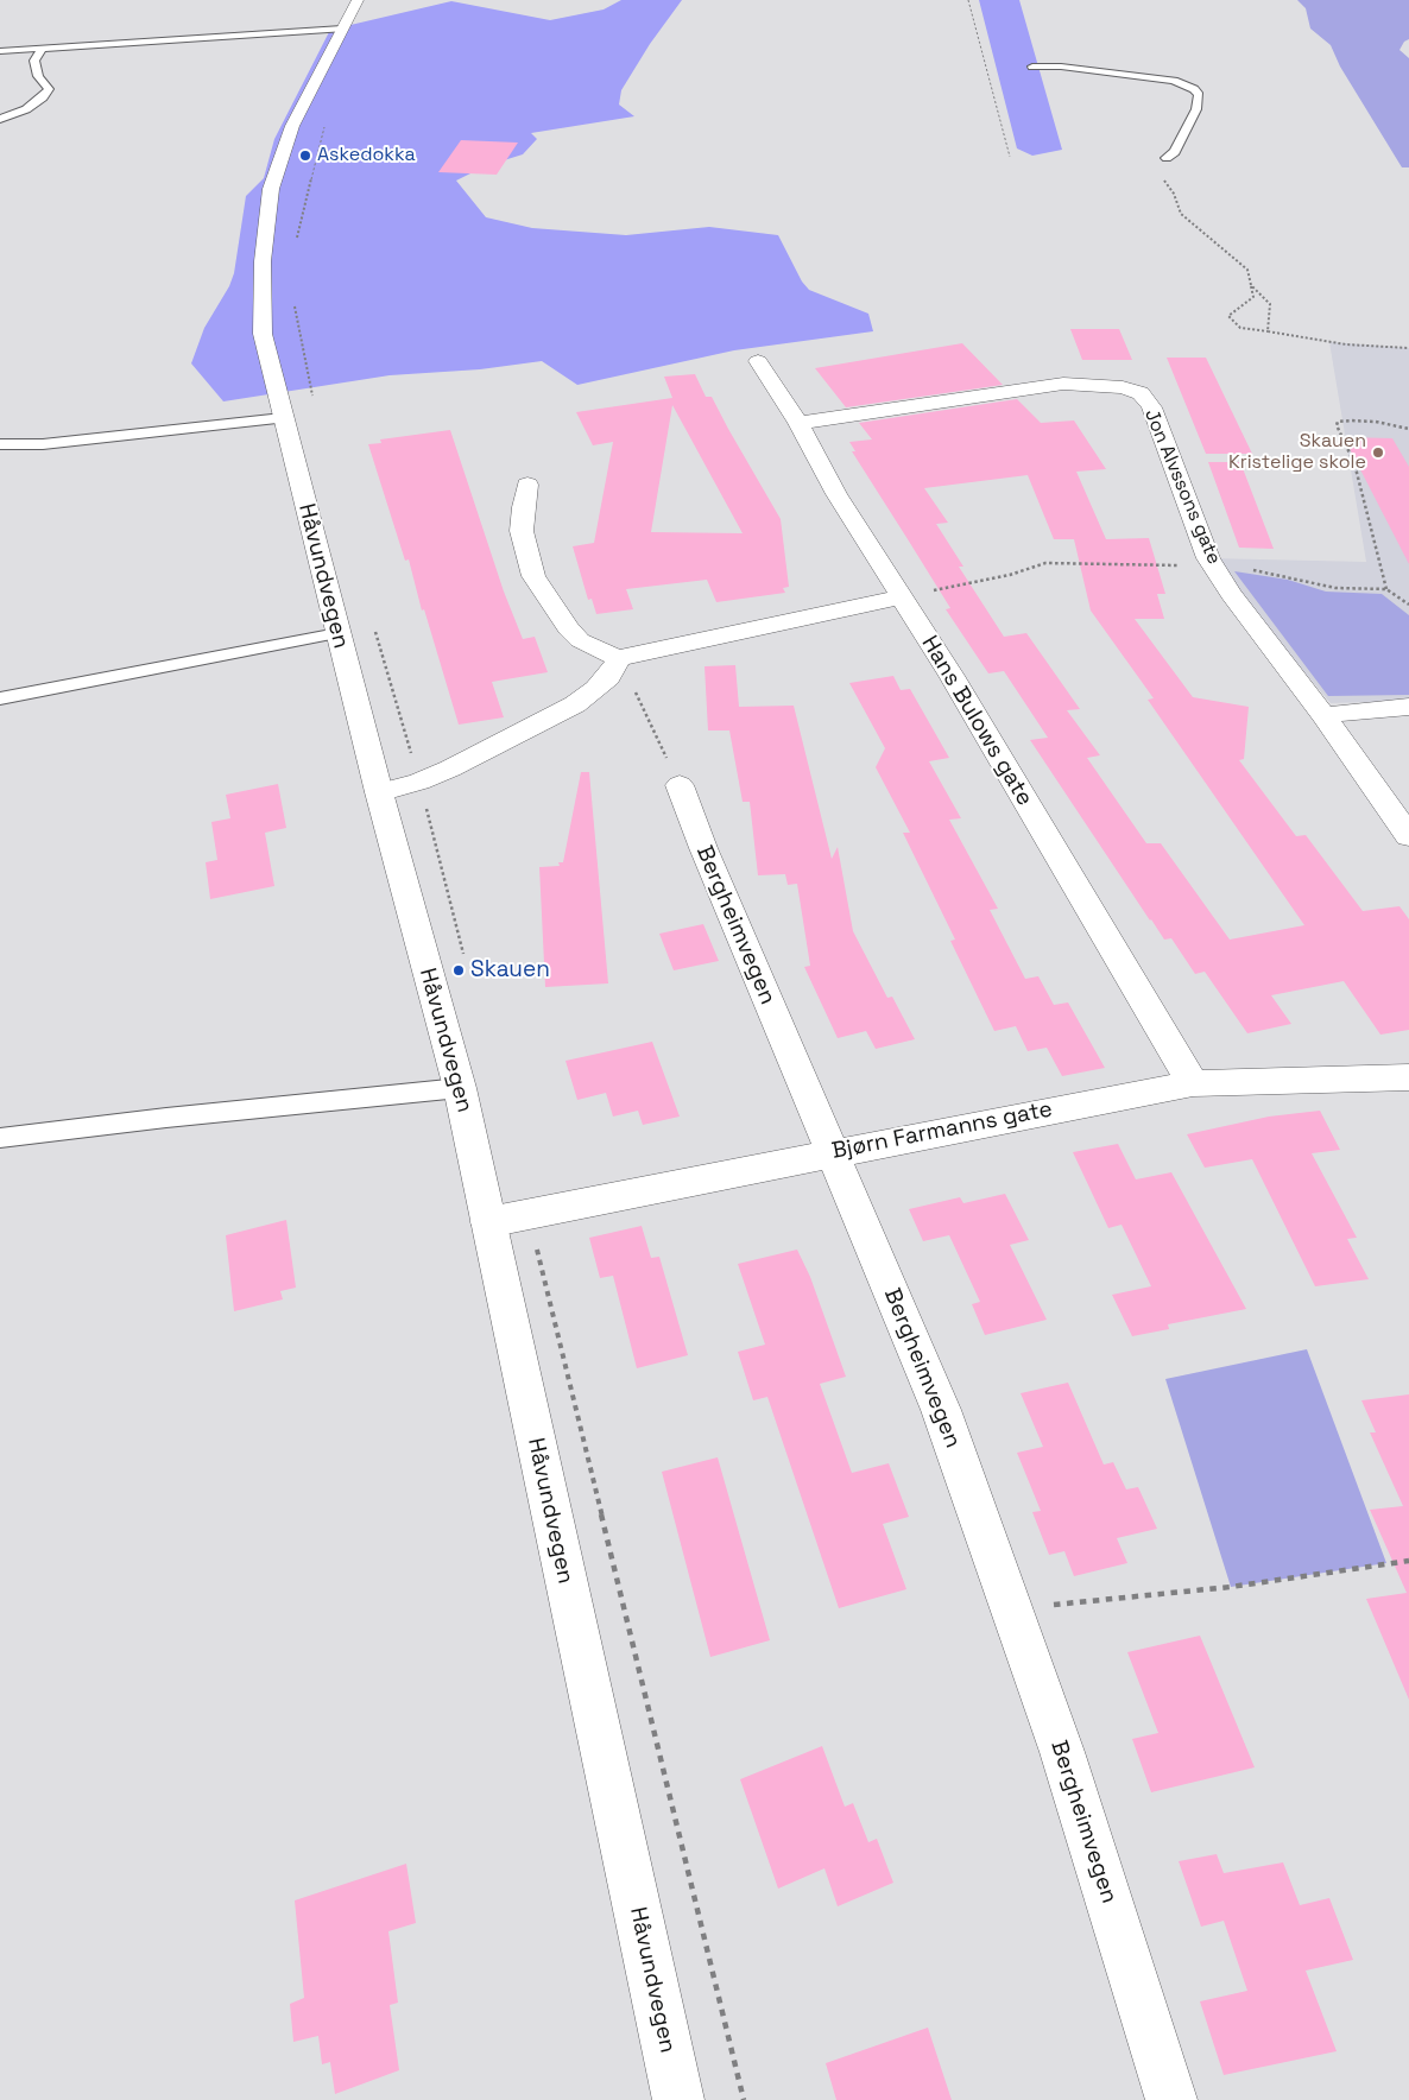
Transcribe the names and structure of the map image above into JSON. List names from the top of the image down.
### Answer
{
  "streets": {
    "street": [
      "Jon Alvssons gate",
      "Håvundvegen",
      "Hans Bulows gate",
      "Bergheimvegen",
      "Bjørn Farmanns gate"
    ]
  },
  "crossings": [
    ["Jon Alvssons gate", "Hans Bulows gate"],
    ["Håvundvegen", "Bjørn Farmanns gate"],
    ["Hans Bulows gate", "Bjørn Farmanns gate"],
    ["Bergheimvegen", "Bjørn Farmanns gate"]
  ],
  "places": ["Askedokka", "Skauen Kristelige skole", "Skauen"]
}
